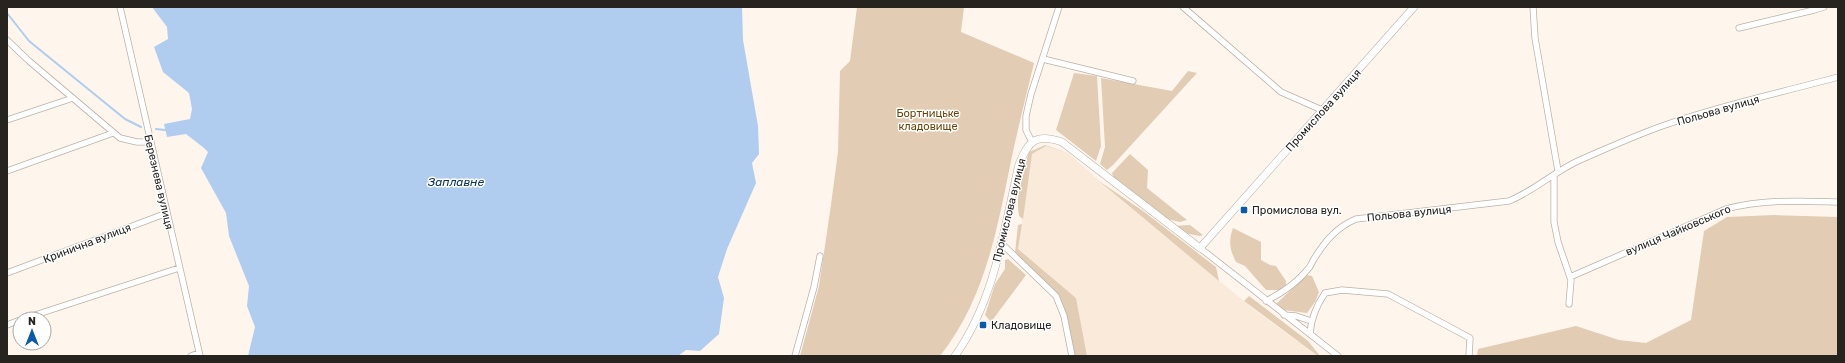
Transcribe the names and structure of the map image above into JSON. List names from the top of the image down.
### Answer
{
  "streets": {
    "street": [
      "Промислова вулиця",
      "Польова вулиця",
      "Березнева вулиця",
      "вулиця Чайковського",
      "Кринична вулиця"
    ]
  },
  "crossings": [
    ["Березнева вулиця", "Кринична вулиця"]
  ],
  "water": ["Заплавне"],
  "parks": ["Бортницьке кладовище"],
  "places": {
    "transit": ["Промислова вул.", "Кладовище"]
  },
  "north": "top"
}
